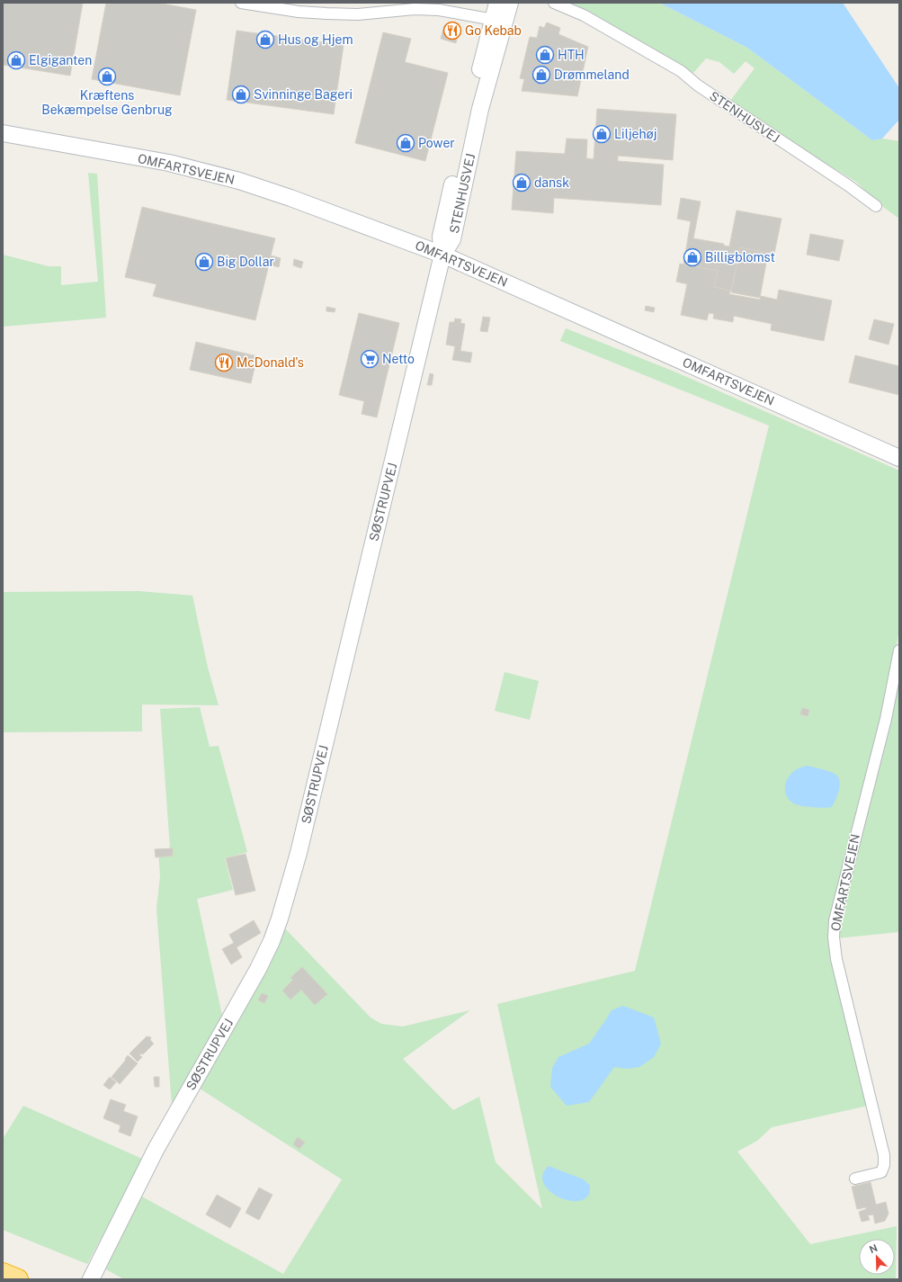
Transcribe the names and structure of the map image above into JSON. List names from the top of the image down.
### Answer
{
  "streets": {
    "street": ["STENHUSVEJ", "OMFARTSVEJEN", "SØSTRUPVEJ"]
  },
  "crossings": [
    ["STENHUSVEJ", "OMFARTSVEJEN"],
    ["STENHUSVEJ", "SØSTRUPVEJ"],
    ["OMFARTSVEJEN", "SØSTRUPVEJ"]
  ],
  "places": {
    "restaurant": ["Go Kebab", "McDonald's"],
    "shop": [
      "Hus og Hjem",
      "HTH",
      "Elgiganten",
      "Drømmeland",
      "Kræftens Bekæmpelse Genbrug",
      "Svinninge Bageri",
      "Liljehøj",
      "Power",
      "dansk",
      "Billigblomst",
      "Big Dollar"
    ],
    "supermarket": ["Netto"]
  },
  "north": "top left"
}
